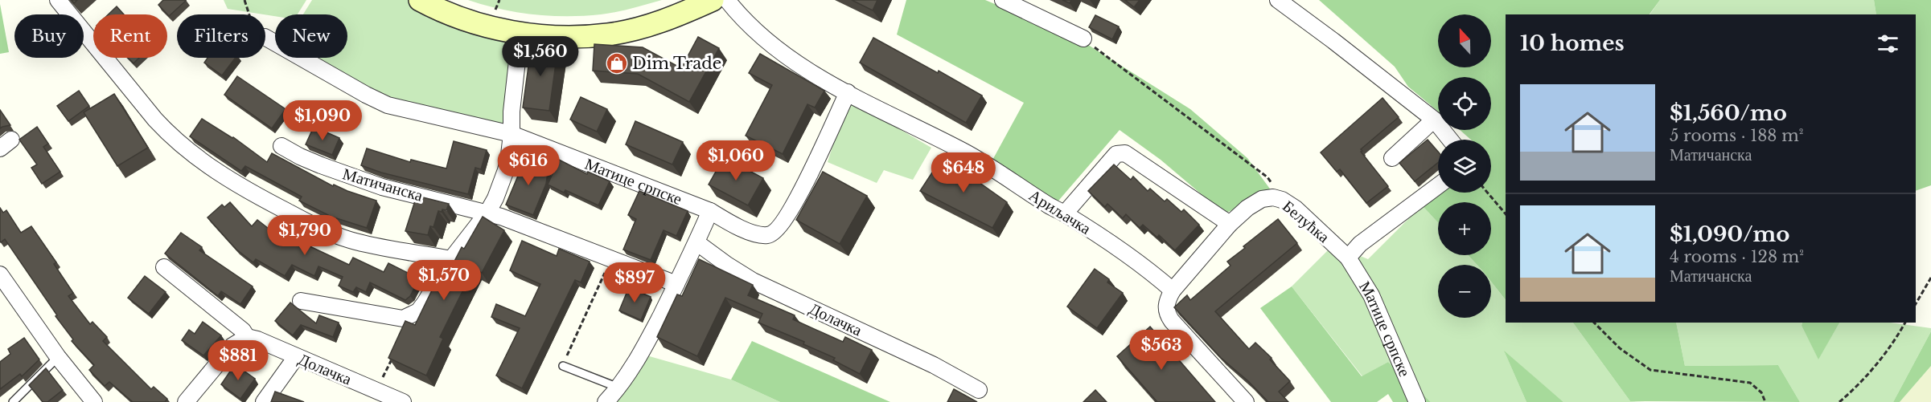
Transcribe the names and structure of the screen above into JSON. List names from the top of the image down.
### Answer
{
  "streets": {
    "street": [
      "Матице српске",
      "Матичанска",
      "Ариљачка",
      "Белућка",
      "Долачка"
    ]
  },
  "crossings": [
    ["Матице српске", "Белућка"],
    ["Ариљачка", "Белућка"]
  ],
  "places": {
    "shop": ["Dim Trade"]
  },
  "north": "top",
  "page": {
    "map_buttons": ["+", "−"],
    "chip": [
      "Buy",
      "Rent",
      "Filters",
      "New"
    ],
    "heading": "10 homes",
    "price": [
      "$1,560",
      "$1,090",
      "$1,060",
      "$616",
      "$648",
      "$1,790",
      "$1,570",
      "$897",
      "$563",
      "$881"
    ],
    "list": [
      {
        "name": "$1,560/mo",
        "note": "5 rooms · 188 m² · Матичанска"
      },
      {
        "name": "$1,090/mo",
        "note": "4 rooms · 128 m² · Матичанска"
      }
    ]
  }
}
